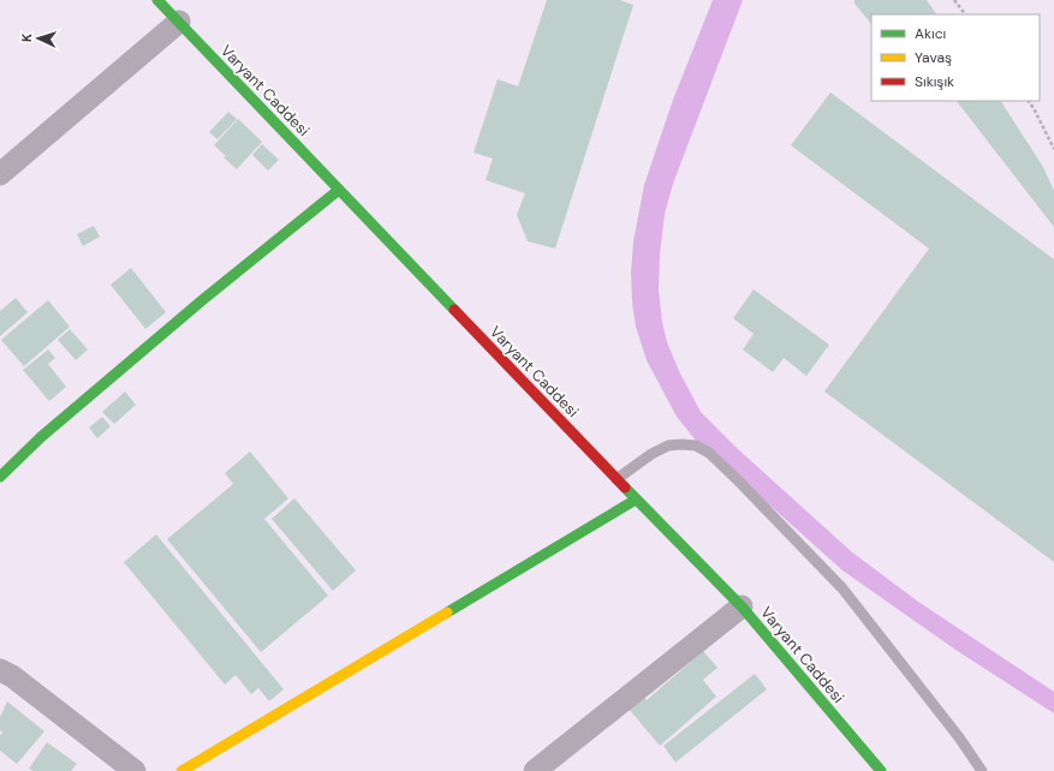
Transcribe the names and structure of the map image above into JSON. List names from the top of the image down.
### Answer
{
  "streets": {
    "street": ["Varyant Caddesi"]
  },
  "legend": ["Akıcı", "Yavaş", "Sıkışık"],
  "north": "left"
}
